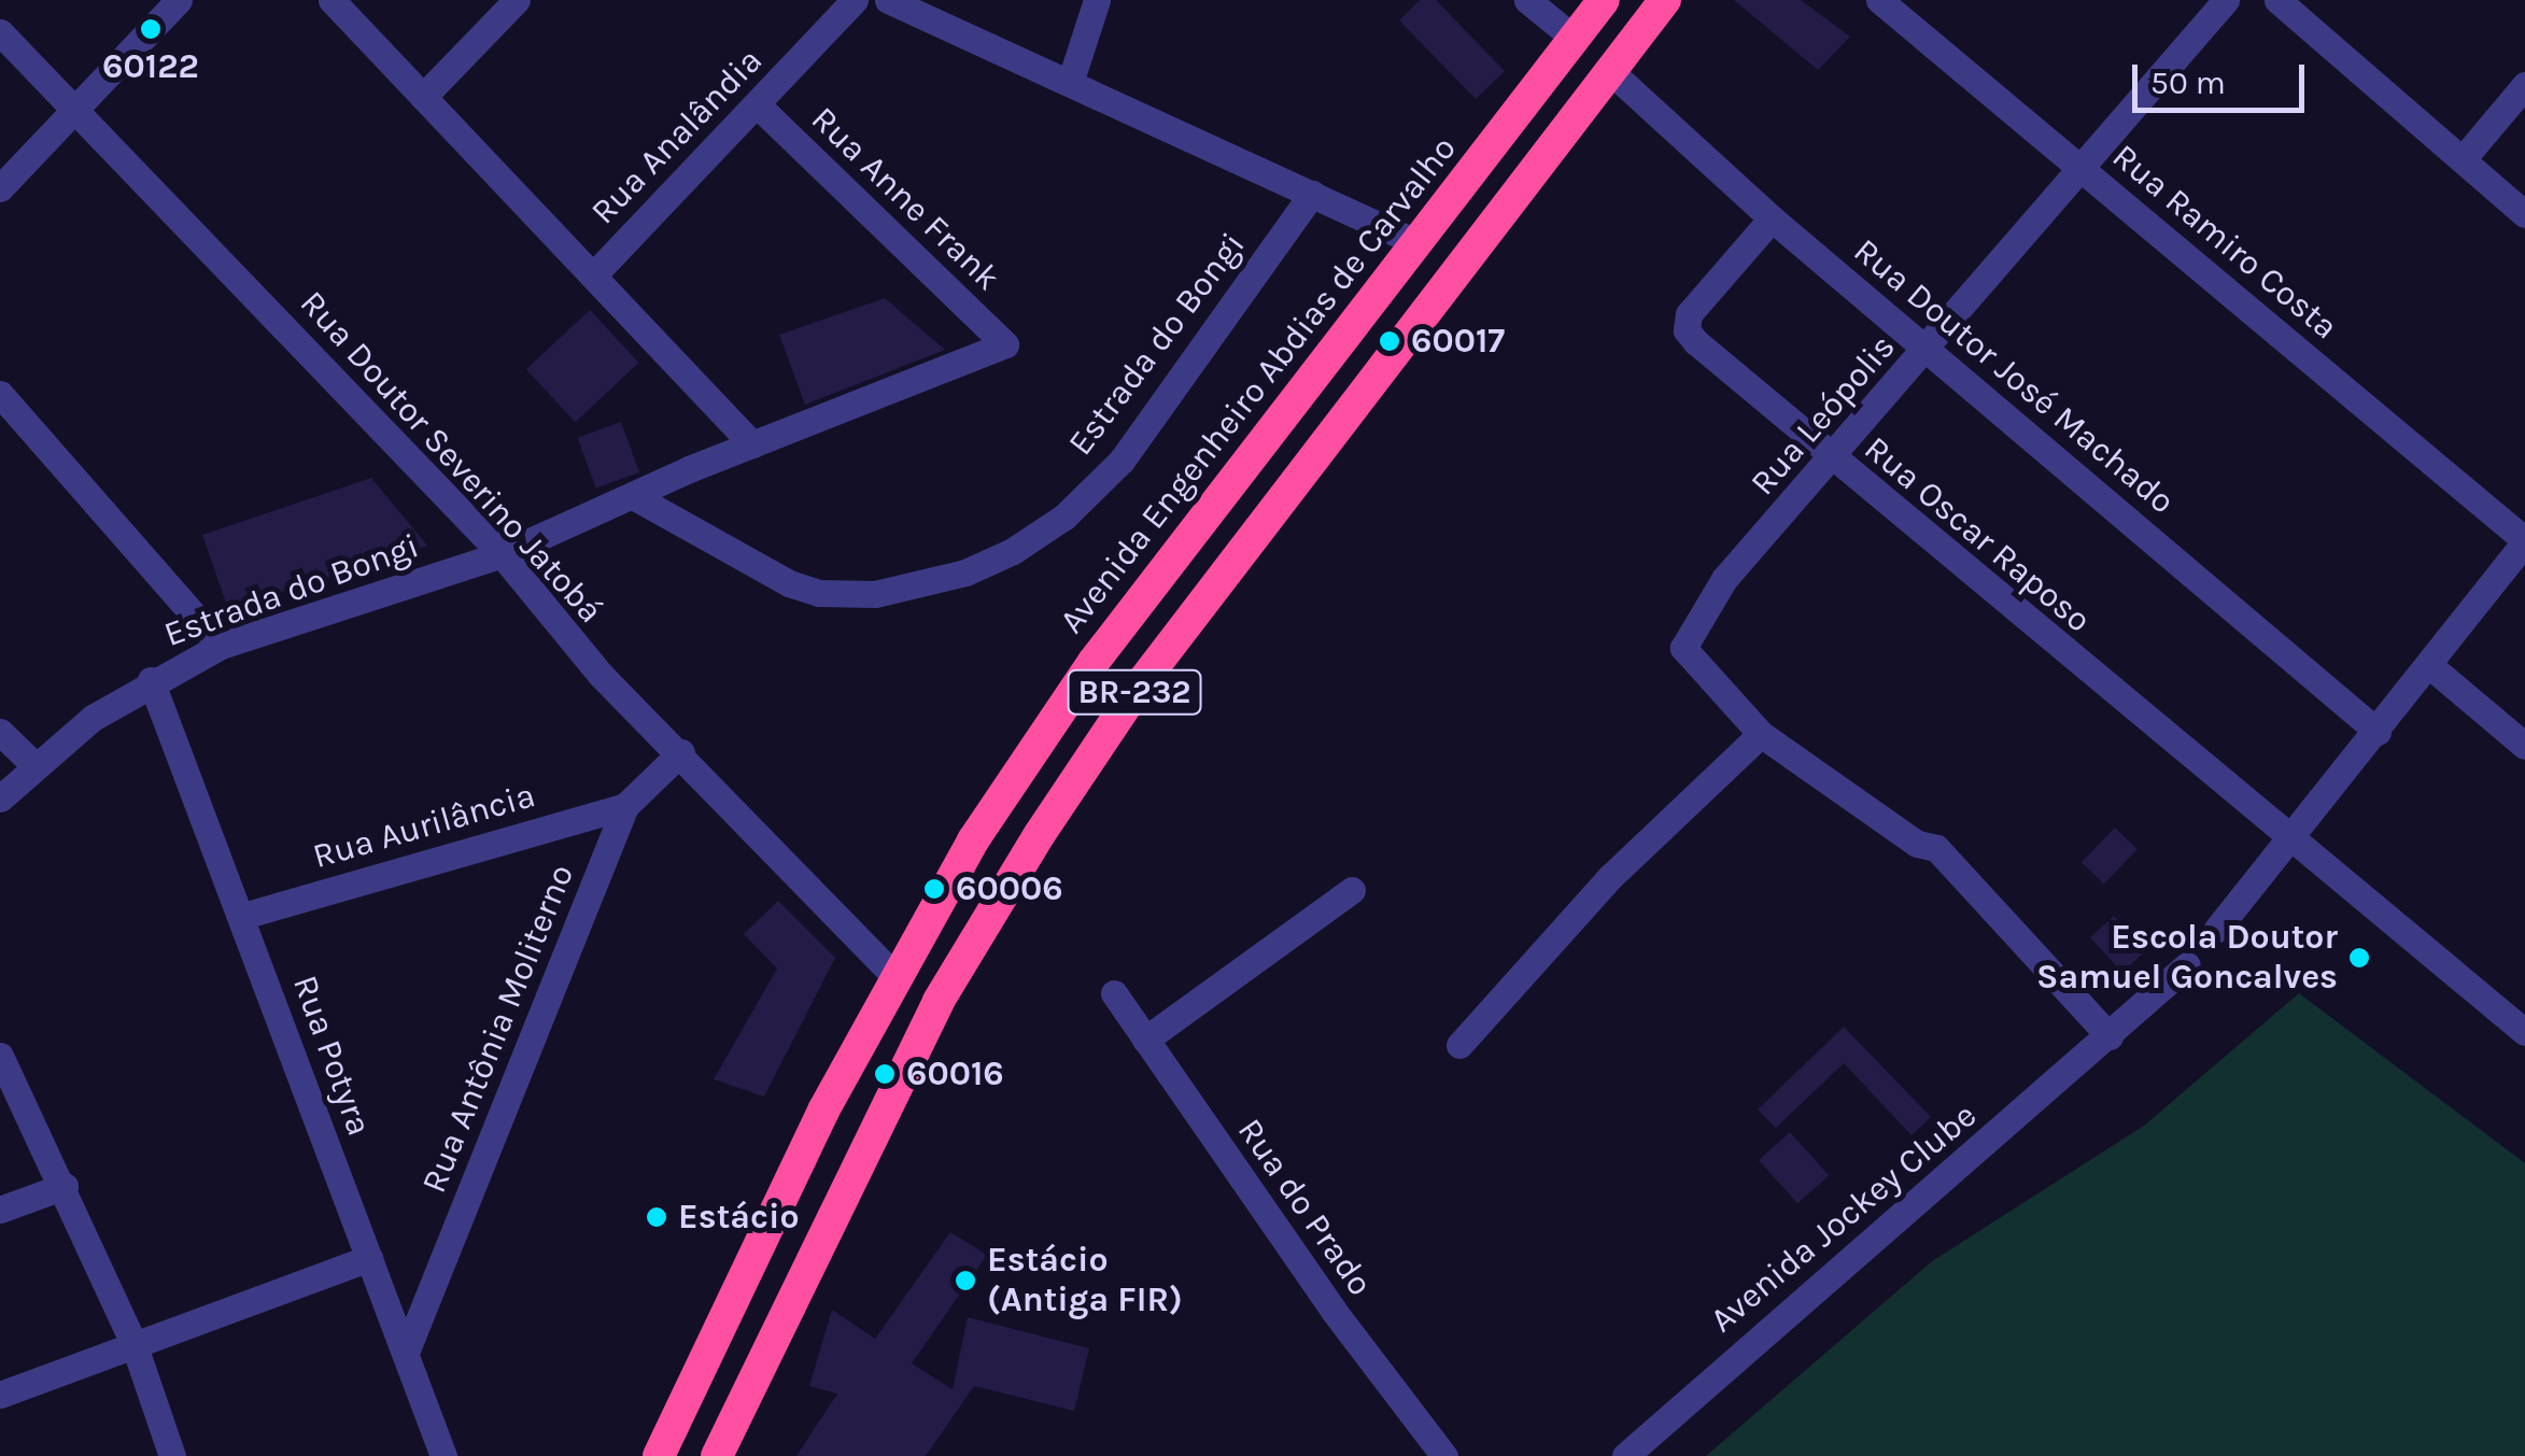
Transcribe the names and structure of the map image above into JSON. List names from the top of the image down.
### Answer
{
  "streets": {
    "highway": ["Avenida Engenheiro Abdias de Carvalho", "BR-232"],
    "street": [
      "Rua Analândia",
      "Rua Anne Frank",
      "Rua Ramiro Costa",
      "Estrada do Bongi",
      "Rua Doutor José Machado",
      "Rua Leópolis",
      "Rua Doutor Severino Jatobá",
      "Rua Oscar Raposo",
      "Rua Aurilância",
      "Rua Antônia Moliterno",
      "Rua Potyra",
      "Rua do Prado",
      "Avenida Jockey Clube"
    ]
  },
  "crossings": [
    ["Rua Analândia", "Rua Anne Frank"],
    ["Rua Anne Frank", "Estrada do Bongi"],
    ["Rua Ramiro Costa", "Rua Leópolis"],
    ["Estrada do Bongi", "Rua Doutor Severino Jatobá"],
    ["Estrada do Bongi", "Rua Potyra"],
    ["Rua Doutor José Machado", "Rua Leópolis"],
    ["Rua Doutor José Machado", "Rua Oscar Raposo"],
    ["Rua Doutor José Machado", "BR-232"],
    ["Avenida Engenheiro Abdias de Carvalho", "Rua Doutor Severino Jatobá"],
    ["Rua Leópolis", "Rua Oscar Raposo"],
    ["Rua Doutor Severino Jatobá", "Rua Antônia Moliterno"],
    ["Rua Aurilância", "Rua Antônia Moliterno"],
    ["Rua Aurilância", "Rua Potyra"],
    ["Rua Antônia Moliterno", "Rua Potyra"]
  ],
  "places": [
    "60122",
    "60017",
    "60006",
    "Escola Doutor Samuel Goncalves",
    "60016",
    "Estácio",
    "Estácio (Antiga FIR)"
  ],
  "scale_bar": "50 m"
}
